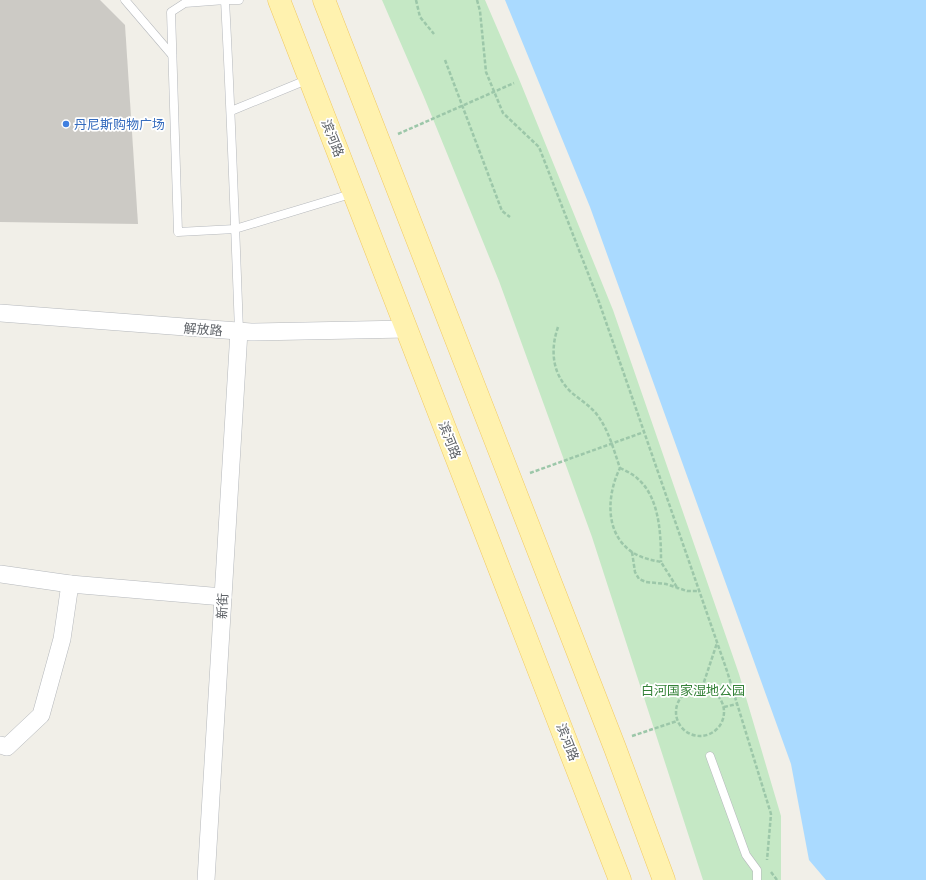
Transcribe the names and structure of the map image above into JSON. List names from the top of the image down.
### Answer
{
  "streets": {
    "main road": ["滨河路"],
    "street": ["解放路", "新街"]
  },
  "crossings": [
    ["滨河路", "解放路"],
    ["解放路", "新街"]
  ],
  "parks": ["白河国家湿地公园"],
  "places": ["丹尼斯购物广场"]
}
